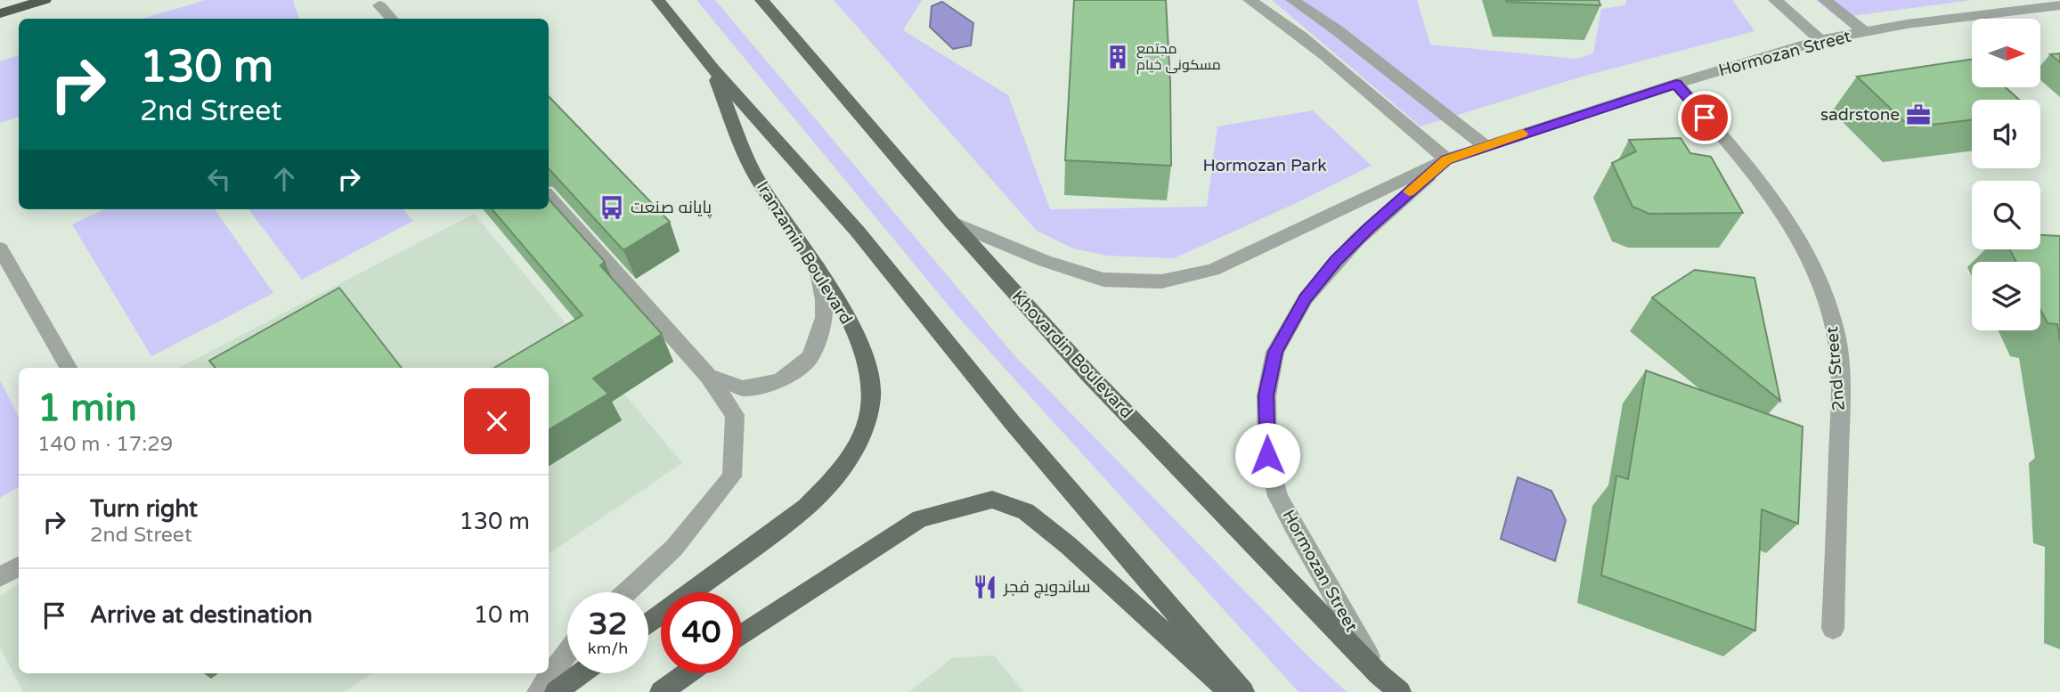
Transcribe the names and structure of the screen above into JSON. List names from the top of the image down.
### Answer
{
  "streets": {
    "main road": ["Iranzamin Boulevard", "Khovardin Boulevard"],
    "street": ["Hormozan Street", "2nd Street"]
  },
  "crossings": [
    ["Hormozan Street", "Khovardin Boulevard"],
    ["Hormozan Street", "2nd Street"]
  ],
  "parks": ["Hormozan Park"],
  "places": {
    "building": ["مجتمع مسکونی خیام"],
    "office": ["sadrstone"],
    "bus stop": ["پایانه صنعت"],
    "restaurant": ["ساندویچ فجر"]
  },
  "north": "right",
  "page": {
    "turn": ["130 m", "2nd Street"],
    "heading": ["1 min", "140 m · 17:29"],
    "list": [
      {
        "name": "Turn right",
        "note": "2nd Street",
        "value": "130 m"
      },
      {
        "name": "Arrive at destination",
        "value": "10 m"
      }
    ],
    "speed": "32 km/h",
    "limit": "40"
  }
}
